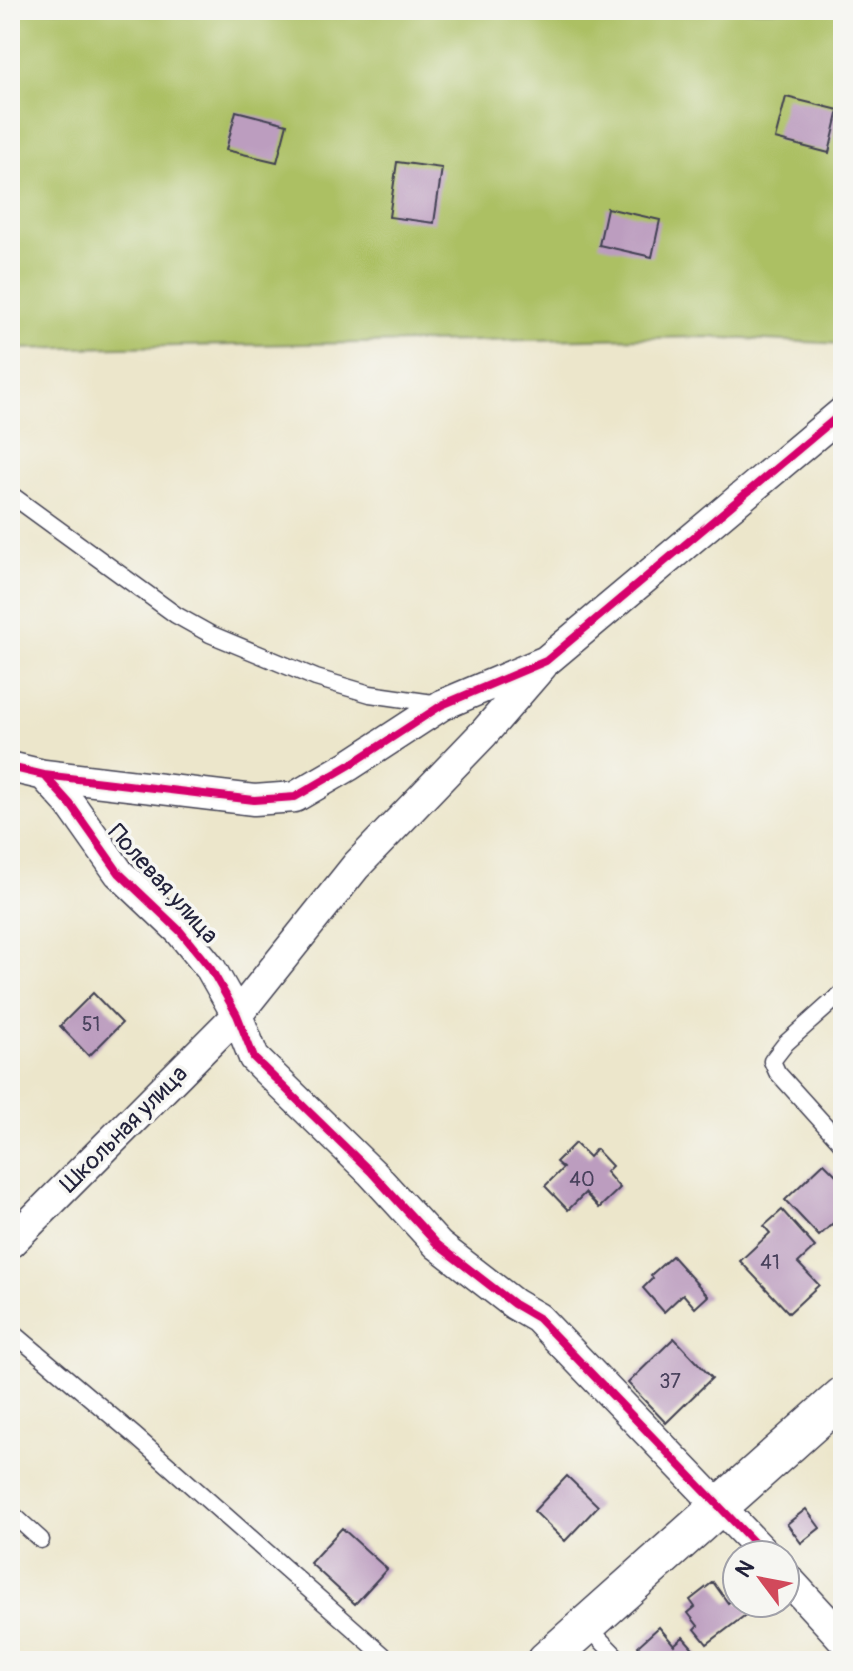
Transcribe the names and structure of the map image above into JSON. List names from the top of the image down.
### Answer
{
  "streets": {
    "street": ["Полевая улица", "Школьная улица"]
  },
  "crossings": [
    ["Полевая улица", "Школьная улица"]
  ],
  "house_numbers": [
    "51",
    "40",
    "41",
    "37"
  ],
  "north": "top left"
}
